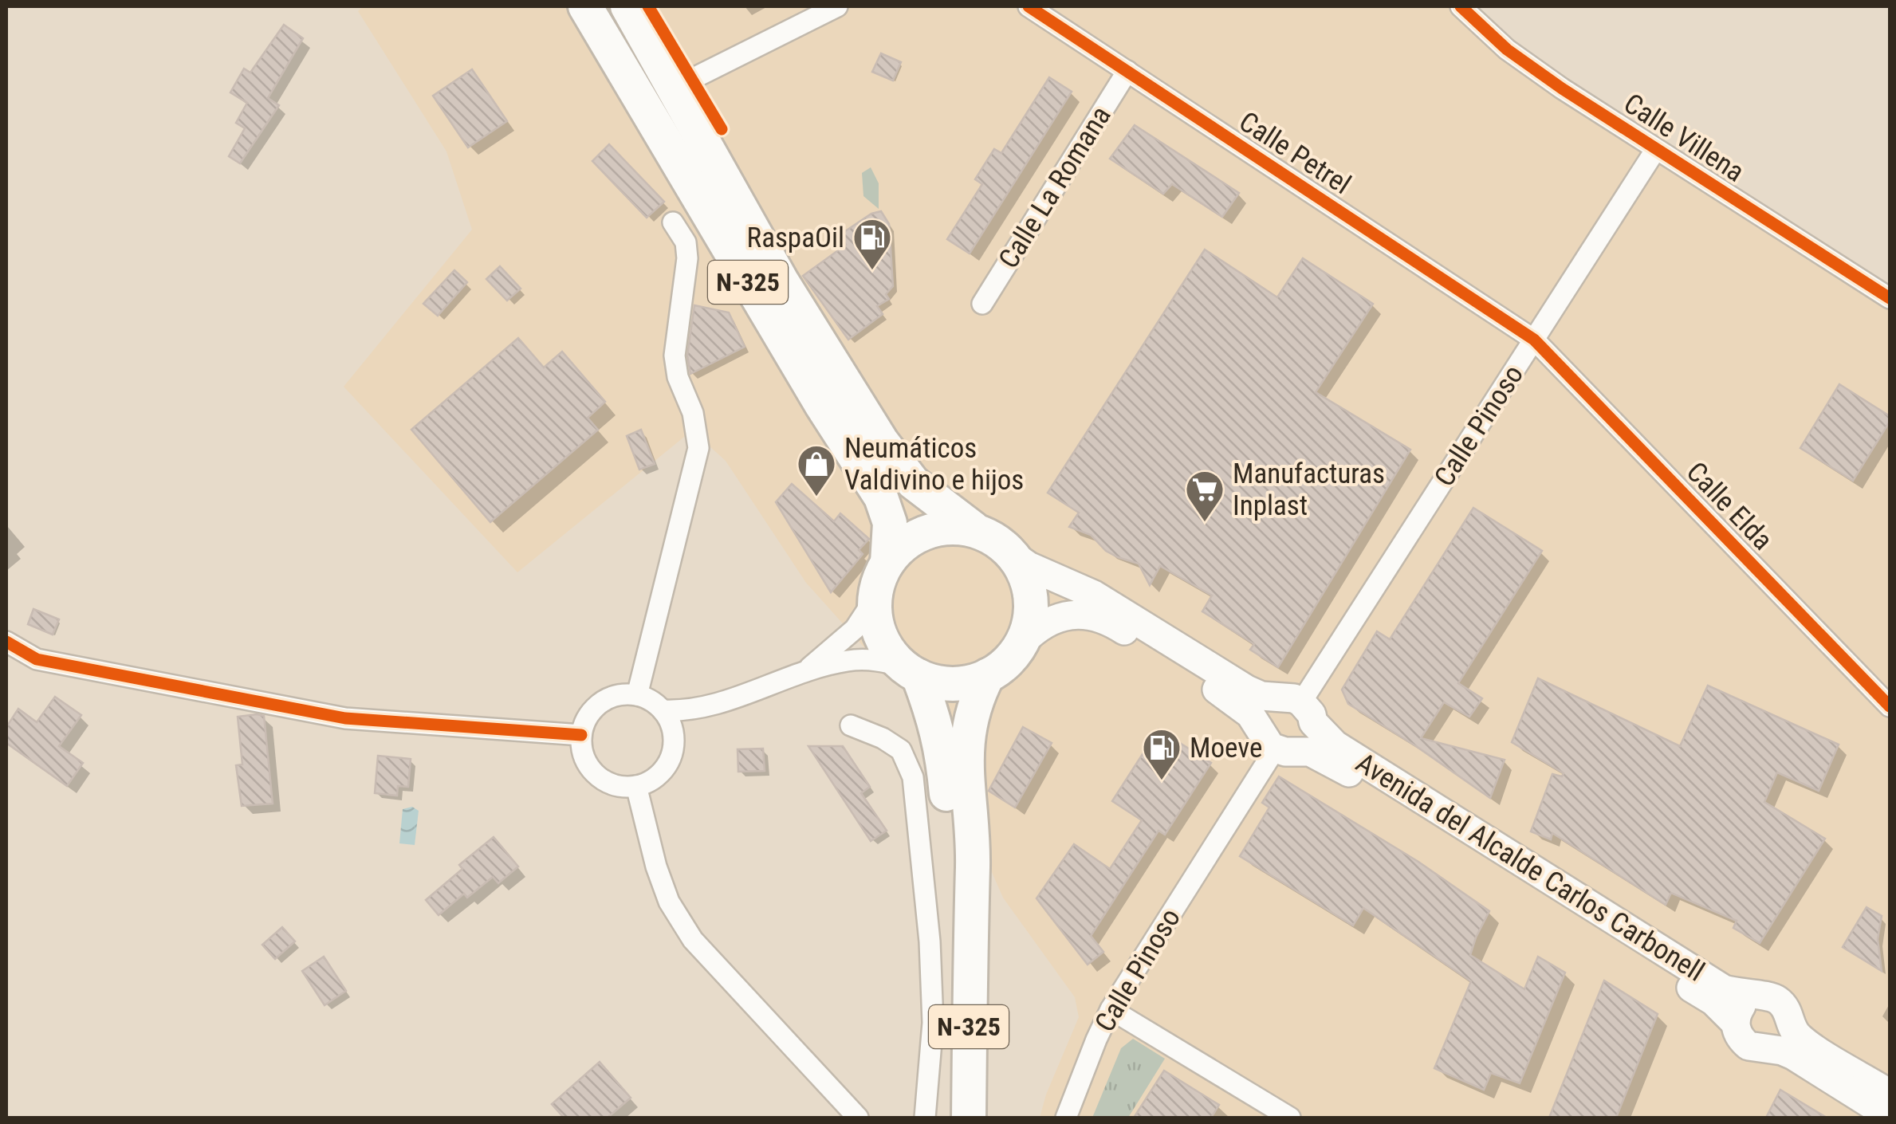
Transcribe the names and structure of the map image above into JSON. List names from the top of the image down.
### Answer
{
  "streets": {
    "highway": ["N-325"],
    "main road": ["Avenida del Alcalde Carlos Carbonell"],
    "street": [
      "Calle Villena",
      "Calle Petrel",
      "Calle La Romana",
      "Calle Pinoso",
      "Calle Elda"
    ]
  },
  "crossings": [
    ["Calle Villena", "Calle Pinoso"],
    ["Calle Petrel", "Calle La Romana"],
    ["Calle Petrel", "Calle Pinoso"],
    ["Calle Petrel", "Calle Elda"],
    ["N-325", "Avenida del Alcalde Carlos Carbonell"],
    ["Calle Pinoso", "Calle Elda"],
    ["Calle Pinoso", "Avenida del Alcalde Carlos Carbonell"]
  ],
  "places": {
    "fuel station": ["RaspaOil", "Moeve"],
    "shop": ["Neumáticos Valdivino e hijos"],
    "supermarket": ["Manufacturas Inplast"]
  }
}
